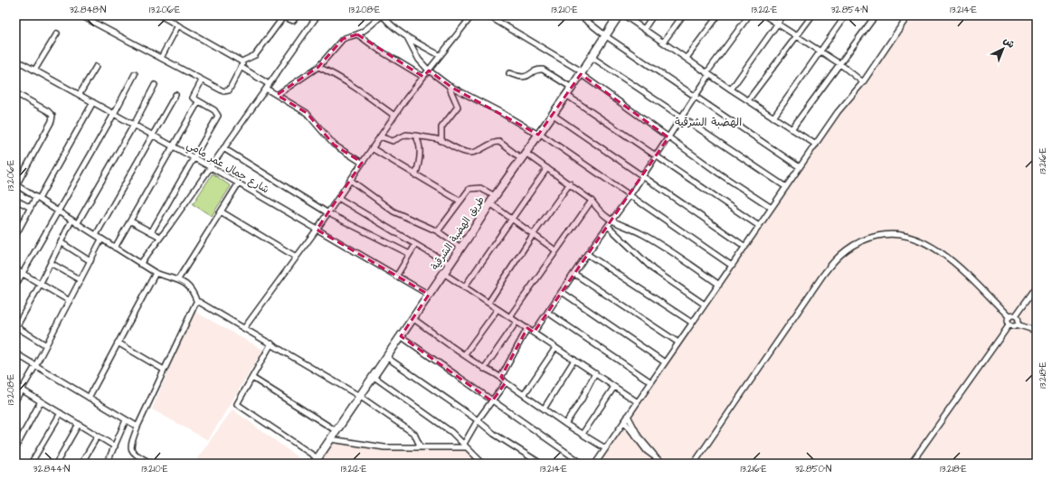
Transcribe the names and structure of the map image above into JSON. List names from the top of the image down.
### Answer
{
  "streets": {
    "main road": ["طريق الهضبة الشرقية"],
    "street": ["شارع جمال عمر مامي"]
  },
  "crossings": [
    ["شارع جمال عمر مامي", "طريق الهضبة الشرقية"]
  ],
  "districts": ["الهضبة الشرقية"],
  "north": "top right",
  "coordinates": [
    "32.848°N",
    "13.206°E",
    "13.208°E",
    "13.210°E",
    "13.212°E",
    "32.854°N",
    "13.214°E",
    "13.216°E",
    "13.218°E",
    "32.844°N",
    "32.850°N"
  ]
}
